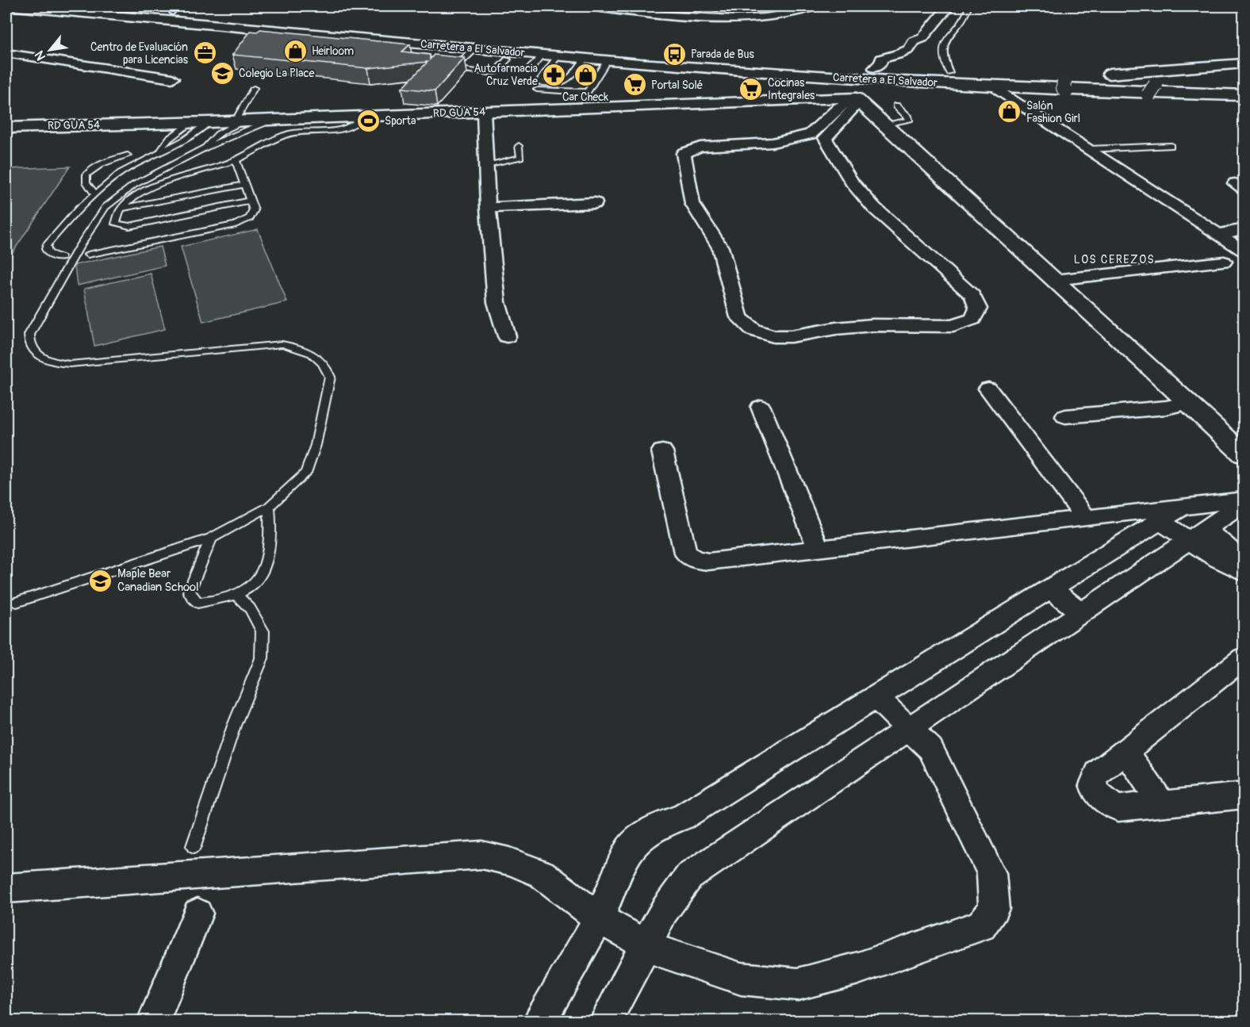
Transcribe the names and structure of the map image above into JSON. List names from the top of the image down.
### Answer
{
  "streets": {
    "main road": ["Carretera a El Salvador", "RD GUA 54"]
  },
  "districts": ["LOS CEREZOS"],
  "places": {
    "shop": ["Heirloom", "Car Check", "Salón Fashion Girl"],
    "office": ["Centro de Evaluación para Licencias"],
    "bus stop": ["Parada de Bus"],
    "school or university": ["Colegio La Place", "Maple Bear Canadian School"],
    "pharmacy": ["Autofarmacia Cruz Verde"],
    "supermarket": ["Portal Solé", "Cocinas Integrales"],
    "sports": ["Sporta"]
  },
  "north": "bottom left"
}
